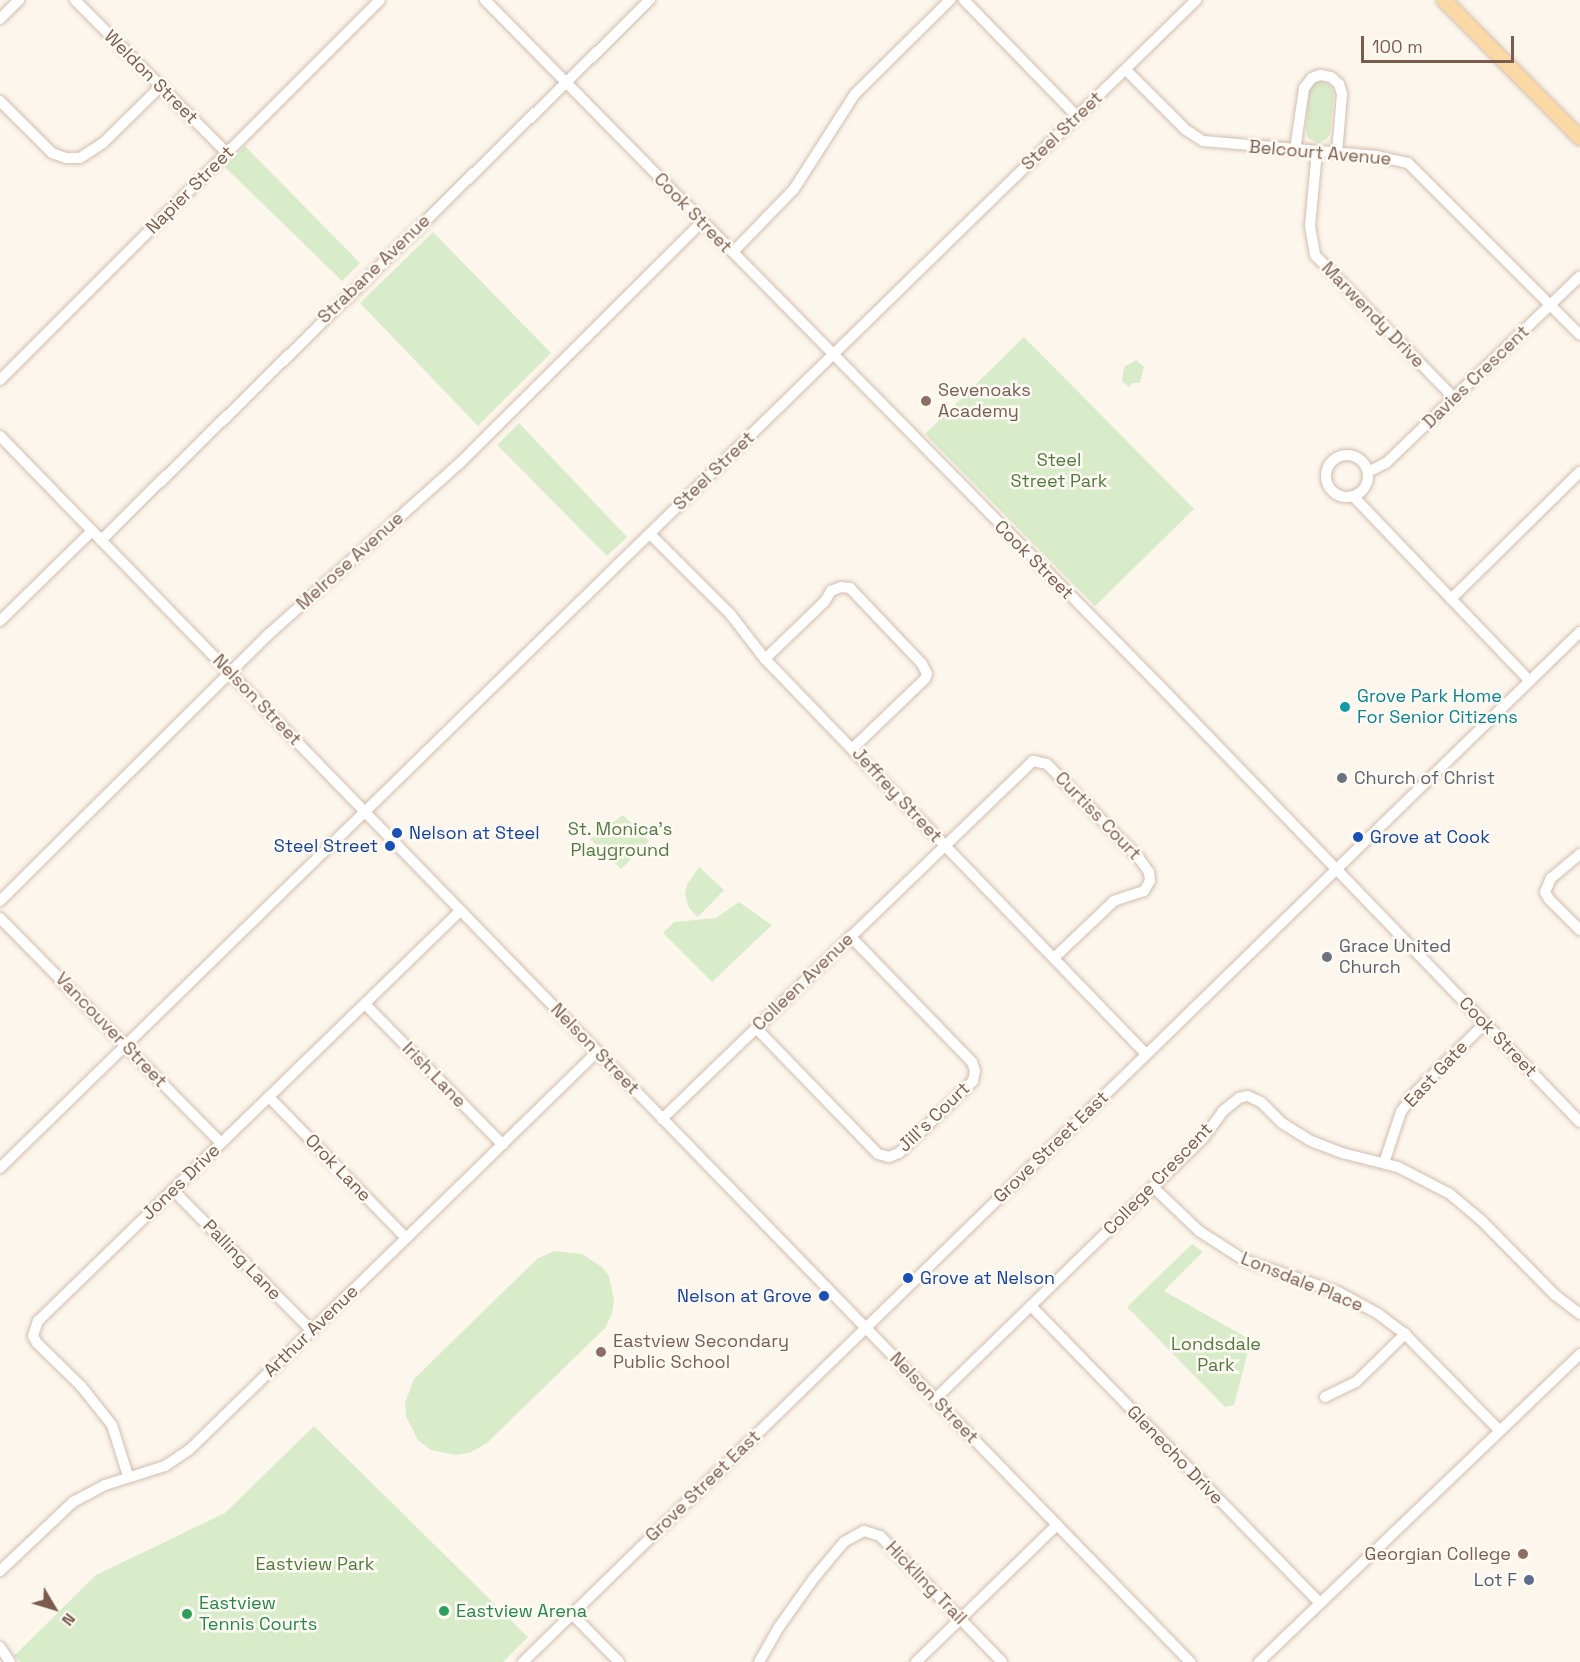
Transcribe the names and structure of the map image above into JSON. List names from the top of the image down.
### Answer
{
  "streets": {
    "street": [
      "Weldon Street",
      "Steel Street",
      "Belcourt Avenue",
      "Napier Street",
      "Cook Street",
      "Strabane Avenue",
      "Marwendy Drive",
      "Davies Crescent",
      "Melrose Avenue",
      "Nelson Street",
      "Jeffrey Street",
      "Curtiss Court",
      "Colleen Avenue",
      "Vancouver Street",
      "East Gate",
      "Irish Lane",
      "Jill's Court",
      "Grove Street East",
      "Orok Lane",
      "College Crescent",
      "Jones Drive",
      "Palling Lane",
      "Lonsdale Place",
      "Arthur Avenue",
      "Glenecho Drive",
      "Hickling Trail"
    ]
  },
  "crossings": [
    ["Weldon Street", "Napier Street"],
    ["Steel Street", "Belcourt Avenue"],
    ["Steel Street", "Cook Street"],
    ["Steel Street", "Nelson Street"],
    ["Steel Street", "Jeffrey Street"],
    ["Steel Street", "Vancouver Street"],
    ["Belcourt Avenue", "Marwendy Drive"],
    ["Belcourt Avenue", "Davies Crescent"],
    ["Cook Street", "Strabane Avenue"],
    ["Cook Street", "Melrose Avenue"],
    ["Cook Street", "East Gate"],
    ["Cook Street", "Grove Street East"],
    ["Strabane Avenue", "Nelson Street"],
    ["Marwendy Drive", "Davies Crescent"],
    ["Melrose Avenue", "Nelson Street"],
    ["Nelson Street", "Colleen Avenue"],
    ["Nelson Street", "Grove Street East"],
    ["Nelson Street", "College Crescent"],
    ["Nelson Street", "Jones Drive"],
    ["Nelson Street", "Arthur Avenue"],
    ["Jeffrey Street", "Curtiss Court"],
    ["Jeffrey Street", "Colleen Avenue"],
    ["Jeffrey Street", "Grove Street East"],
    ["Curtiss Court", "Colleen Avenue"],
    ["Colleen Avenue", "Jill's Court"],
    ["Vancouver Street", "Jones Drive"],
    ["East Gate", "College Crescent"],
    ["Irish Lane", "Jones Drive"],
    ["Irish Lane", "Arthur Avenue"],
    ["Orok Lane", "Jones Drive"],
    ["Orok Lane", "Arthur Avenue"],
    ["College Crescent", "Lonsdale Place"],
    ["College Crescent", "Glenecho Drive"],
    ["Jones Drive", "Palling Lane"],
    ["Jones Drive", "Arthur Avenue"],
    ["Palling Lane", "Arthur Avenue"]
  ],
  "parks": [
    "Steel Street Park",
    "St. Monica's Playground",
    "Londsdale Park",
    "Eastview Park"
  ],
  "places": [
    "Sevenoaks Academy",
    "Grove Park Home For Senior Citizens",
    "Church of Christ",
    "Nelson at Steel",
    "Grove at Cook",
    "Steel Street",
    "Grace United Church",
    "Grove at Nelson",
    "Nelson at Grove",
    "Eastview Secondary Public School",
    "Georgian College",
    "Lot F",
    "Eastview Arena",
    "Eastview Tennis Courts"
  ],
  "scale_bar": "100 m",
  "north": "bottom right"
}
